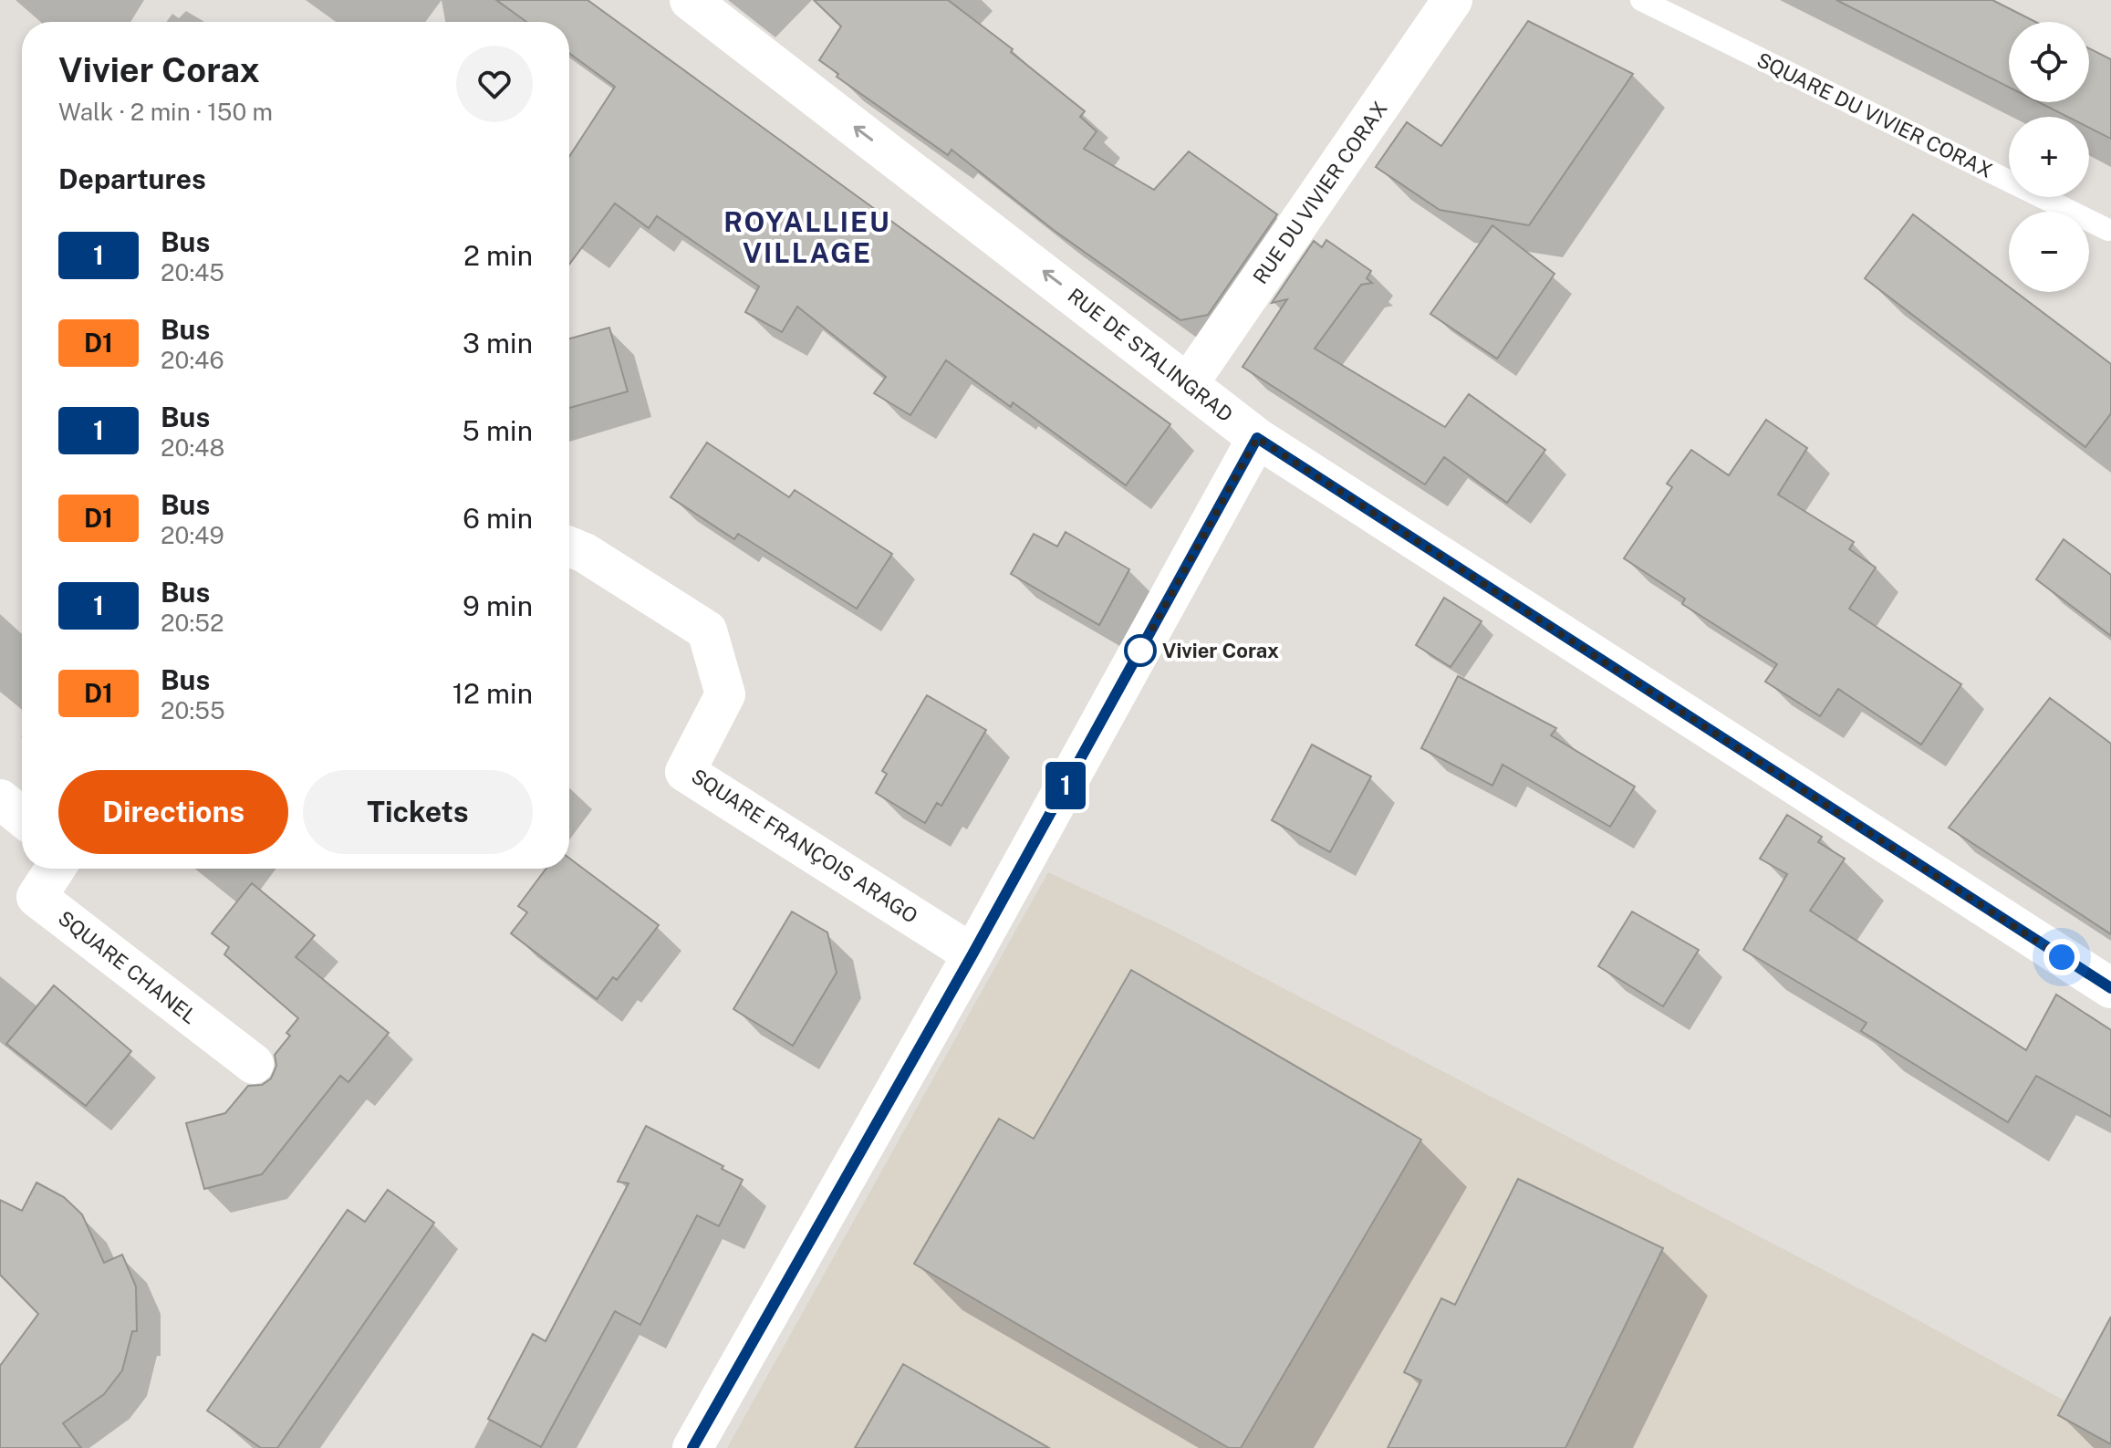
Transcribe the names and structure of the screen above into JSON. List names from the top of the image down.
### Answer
{
  "streets": {
    "street": [
      "RUE DU VIVIER CORAX",
      "RUE DE STALINGRAD",
      "SQUARE FRANÇOIS ARAGO",
      "SQUARE CHANEL"
    ],
    "lane": ["SQUARE DU VIVIER CORAX"]
  },
  "crossings": [
    ["RUE DU VIVIER CORAX", "RUE DE STALINGRAD"]
  ],
  "one_way": ["RUE DE STALINGRAD"],
  "districts": ["ROYALLIEU VILLAGE"],
  "places": ["Vivier Corax"],
  "lines": ["bus line 1"],
  "page": {
    "on_map": "1",
    "map_buttons": ["+", "−"],
    "heading": [
      ["Vivier Corax", "Walk · 2 min · 150 m"],
      "Departures"
    ],
    "list": [
      {
        "mark": "1",
        "name": "Bus",
        "note": "20:45",
        "value": "2 min"
      },
      {
        "mark": "D1",
        "name": "Bus",
        "note": "20:46",
        "value": "3 min"
      },
      {
        "mark": "1",
        "name": "Bus",
        "note": "20:48",
        "value": "5 min"
      },
      {
        "mark": "D1",
        "name": "Bus",
        "note": "20:49",
        "value": "6 min"
      },
      {
        "mark": "1",
        "name": "Bus",
        "note": "20:52",
        "value": "9 min"
      },
      {
        "mark": "D1",
        "name": "Bus",
        "note": "20:55",
        "value": "12 min"
      }
    ],
    "buttons": ["Directions", "Tickets"]
  }
}
